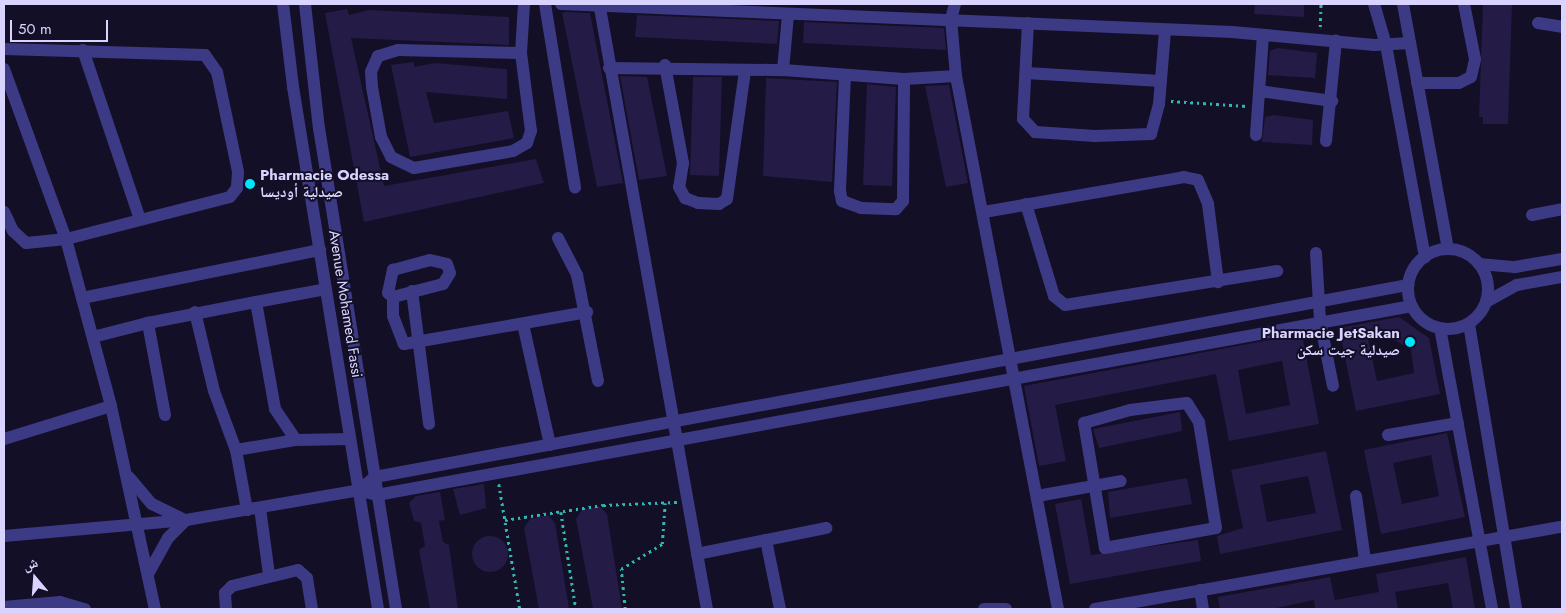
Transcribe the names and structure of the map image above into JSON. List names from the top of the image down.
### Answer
{
  "streets": {
    "street": ["Avenue Mohamed Fassi"]
  },
  "places": ["Pharmacie Odessa صيدلية أوديسا", "Pharmacie JetSakan صيدلية جيت سكن"],
  "scale_bar": "50 m",
  "north": "top"
}
